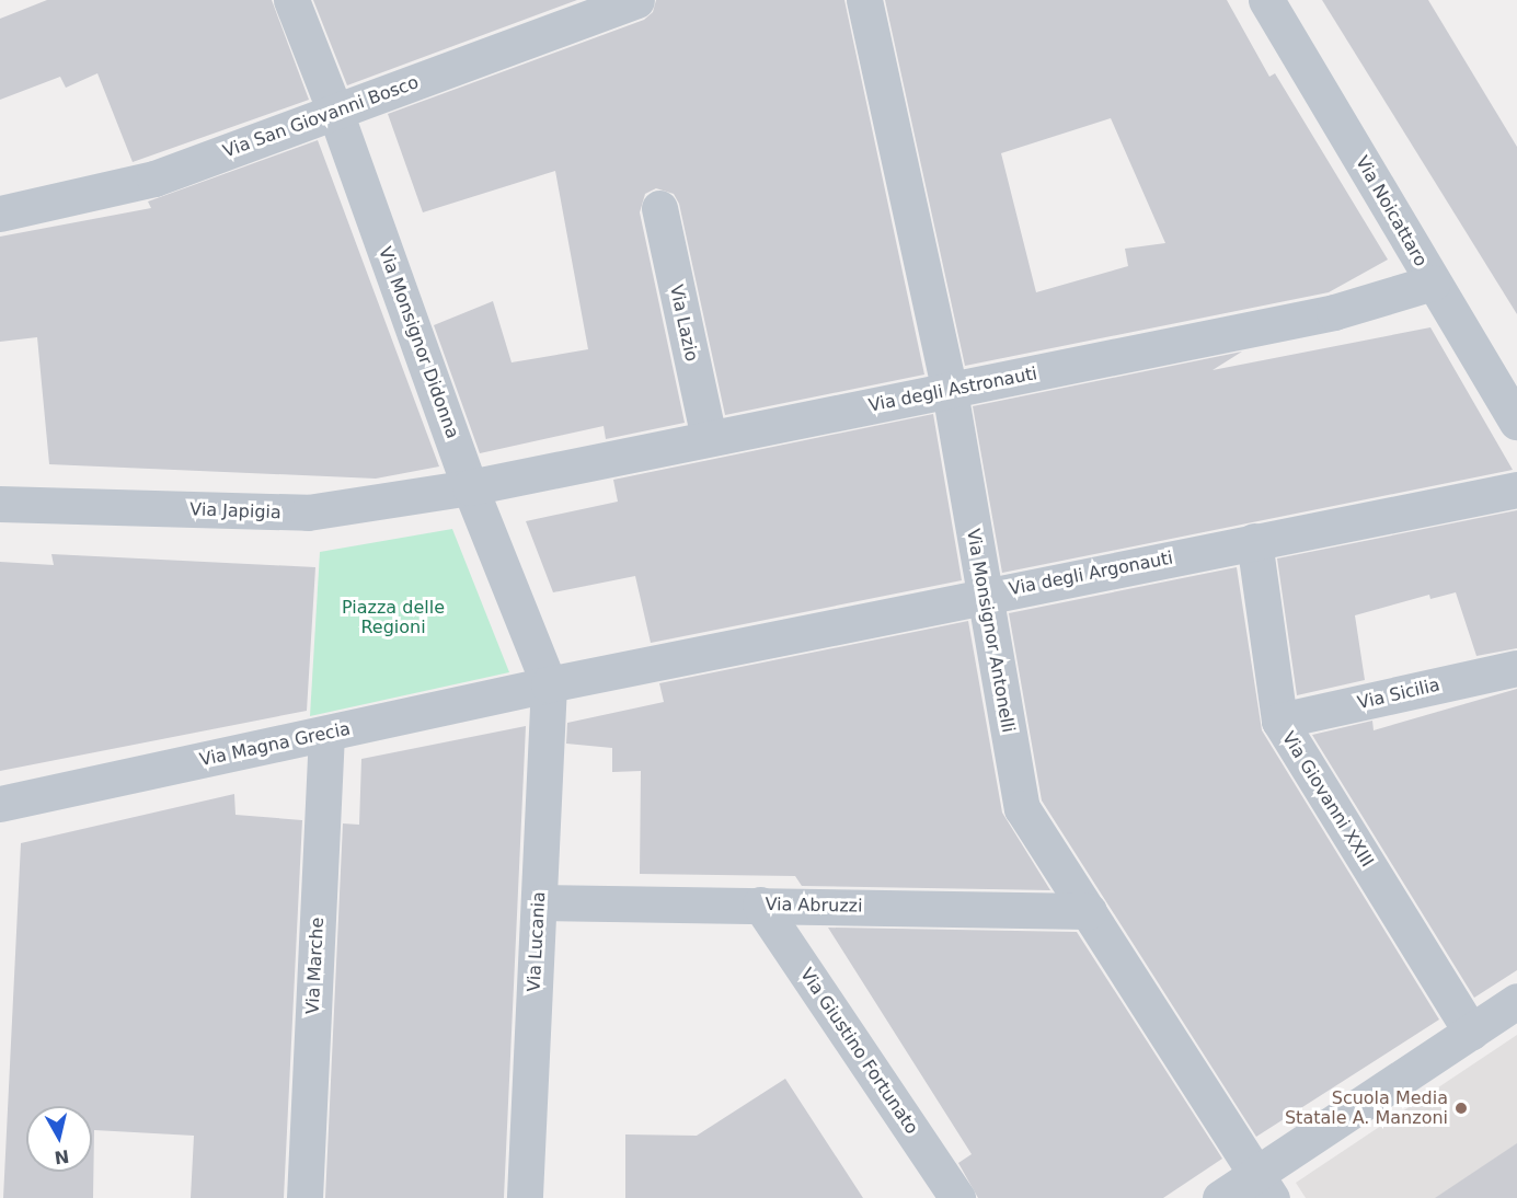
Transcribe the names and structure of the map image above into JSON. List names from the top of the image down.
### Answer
{
  "streets": {
    "street": [
      "Via San Giovanni Bosco",
      "Via Noicattaro",
      "Via Lazio",
      "Via Monsignor Didonna",
      "Via degli Astronauti",
      "Via Japigia",
      "Via degli Argonauti",
      "Via Monsignor Antonelli",
      "Via Sicilia",
      "Via Magna Grecia",
      "Via Giovanni XXIII",
      "Via Abruzzi",
      "Via Lucania",
      "Via Marche",
      "Via Giustino Fortunato"
    ]
  },
  "crossings": [
    ["Via San Giovanni Bosco", "Via Monsignor Didonna"],
    ["Via Noicattaro", "Via degli Astronauti"],
    ["Via Lazio", "Via degli Astronauti"],
    ["Via Monsignor Didonna", "Via degli Astronauti"],
    ["Via Monsignor Didonna", "Via Japigia"],
    ["Via Monsignor Didonna", "Via degli Argonauti"],
    ["Via Monsignor Didonna", "Via Magna Grecia"],
    ["Via Monsignor Didonna", "Via Lucania"],
    ["Via degli Astronauti", "Via Japigia"],
    ["Via degli Astronauti", "Via Monsignor Antonelli"],
    ["Via degli Argonauti", "Via Monsignor Antonelli"],
    ["Via degli Argonauti", "Via Magna Grecia"],
    ["Via degli Argonauti", "Via Giovanni XXIII"],
    ["Via degli Argonauti", "Via Lucania"],
    ["Via Monsignor Antonelli", "Via Abruzzi"],
    ["Via Sicilia", "Via Giovanni XXIII"],
    ["Via Magna Grecia", "Via Lucania"],
    ["Via Magna Grecia", "Via Marche"],
    ["Via Abruzzi", "Via Lucania"],
    ["Via Abruzzi", "Via Giustino Fortunato"]
  ],
  "parks": ["Piazza delle Regioni"],
  "places": ["Scuola Media Statale A. Manzoni"],
  "north": "bottom"
}
